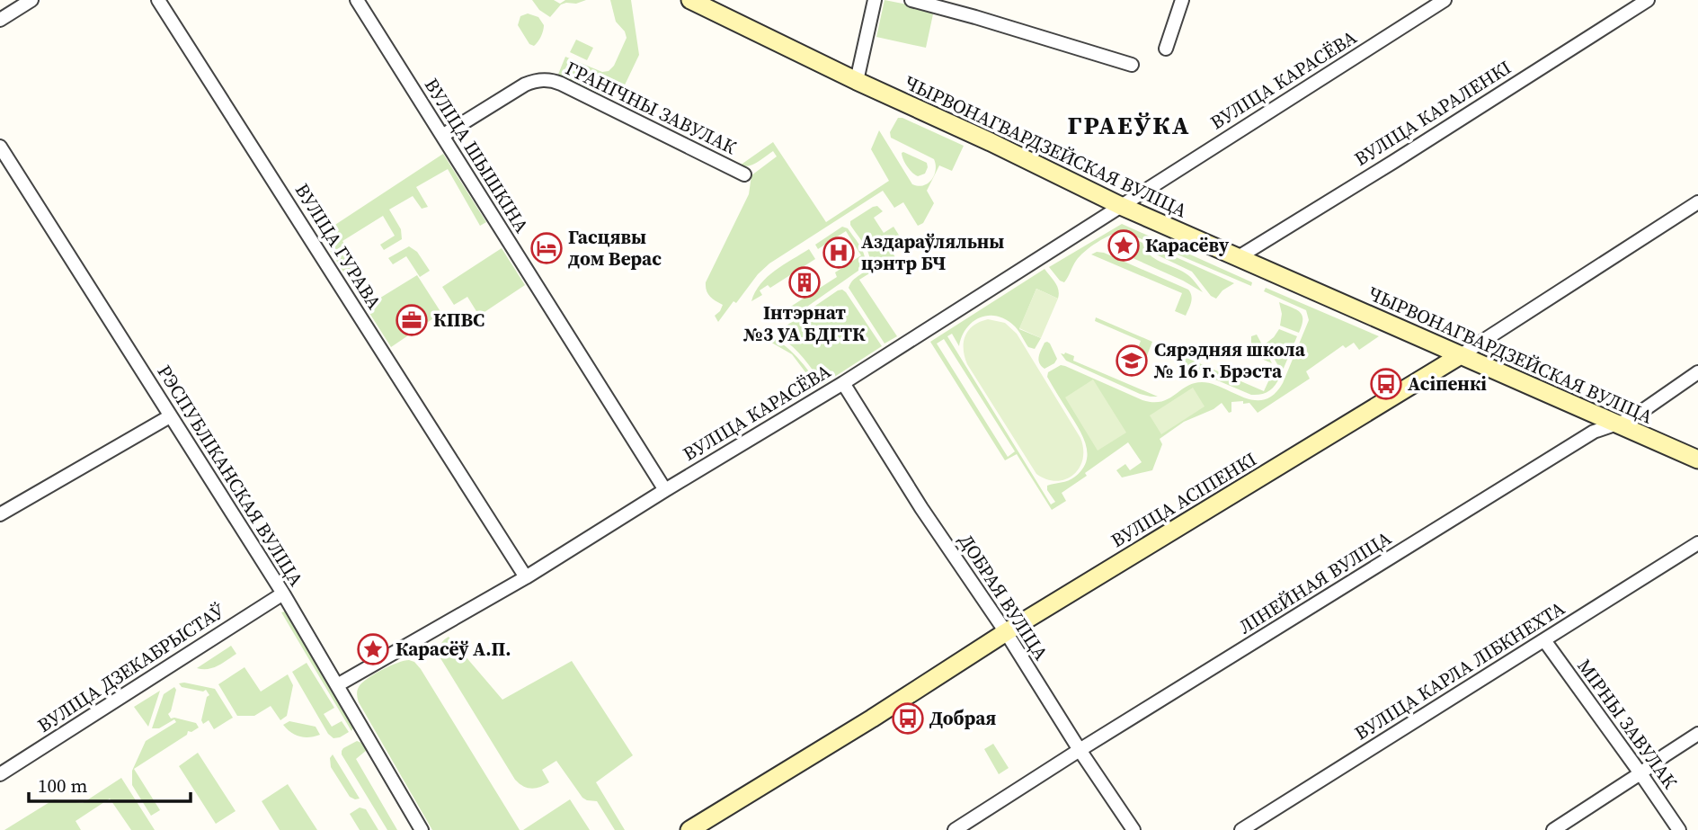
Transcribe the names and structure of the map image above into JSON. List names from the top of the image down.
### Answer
{
  "streets": {
    "main road": ["ЧЫРВОНАГВАРДЗЕЙСКАЯ ВУЛІЦА", "ВУЛІЦА АСІПЕНКІ"],
    "street": [
      "ВУЛІЦА КАРАСЁВА",
      "ГРАНІЧНЫ ЗАВУЛАК",
      "ВУЛІЦА КАРАЛЕНКІ",
      "ВУЛІЦА ШЫШКІНА",
      "ВУЛІЦА ГУРАВА",
      "РЭСПУБЛІКАНСКАЯ ВУЛІЦА",
      "ЛІНЕЙНАЯ ВУЛІЦА",
      "ДОБРАЯ ВУЛІЦА",
      "ВУЛІЦА ДЗЕКАБРЫСТАЎ",
      "ВУЛІЦА КАРЛА ЛІБКНЕХТА",
      "МІРНЫ ЗАВУЛАК"
    ]
  },
  "crossings": [
    ["ВУЛІЦА КАРАСЁВА", "ЧЫРВОНАГВАРДЗЕЙСКАЯ ВУЛІЦА"],
    ["ВУЛІЦА КАРАСЁВА", "ВУЛІЦА ШЫШКІНА"],
    ["ВУЛІЦА КАРАСЁВА", "ВУЛІЦА ГУРАВА"],
    ["ВУЛІЦА КАРАСЁВА", "РЭСПУБЛІКАНСКАЯ ВУЛІЦА"],
    ["ВУЛІЦА КАРАСЁВА", "ДОБРАЯ ВУЛІЦА"],
    ["ГРАНІЧНЫ ЗАВУЛАК", "ВУЛІЦА ШЫШКІНА"],
    ["ВУЛІЦА КАРАЛЕНКІ", "ЧЫРВОНАГВАРДЗЕЙСКАЯ ВУЛІЦА"],
    ["ЧЫРВОНАГВАРДЗЕЙСКАЯ ВУЛІЦА", "ВУЛІЦА АСІПЕНКІ"],
    ["ЧЫРВОНАГВАРДЗЕЙСКАЯ ВУЛІЦА", "ЛІНЕЙНАЯ ВУЛІЦА"],
    ["РЭСПУБЛІКАНСКАЯ ВУЛІЦА", "ВУЛІЦА ДЗЕКАБРЫСТАЎ"],
    ["ВУЛІЦА АСІПЕНКІ", "ДОБРАЯ ВУЛІЦА"],
    ["ЛІНЕЙНАЯ ВУЛІЦА", "ДОБРАЯ ВУЛІЦА"],
    ["ВУЛІЦА КАРЛА ЛІБКНЕХТА", "МІРНЫ ЗАВУЛАК"]
  ],
  "districts": ["ГРАЕЎКА"],
  "places": {
    "place": ["Карасёву", "Карасёў А.П."],
    "hotel": ["Гасцявы дом Верас"],
    "hospital": ["Аздараўляльны цэнтр БЧ"],
    "building": ["Інтэрнат №3 УА БДГТК"],
    "office": ["КПВС"],
    "school or university": ["Сярэдняя школа № 16 г. Брэста"],
    "bus stop": ["Асіпенкі", "Добрая"]
  },
  "scale_bar": "100 m"
}
